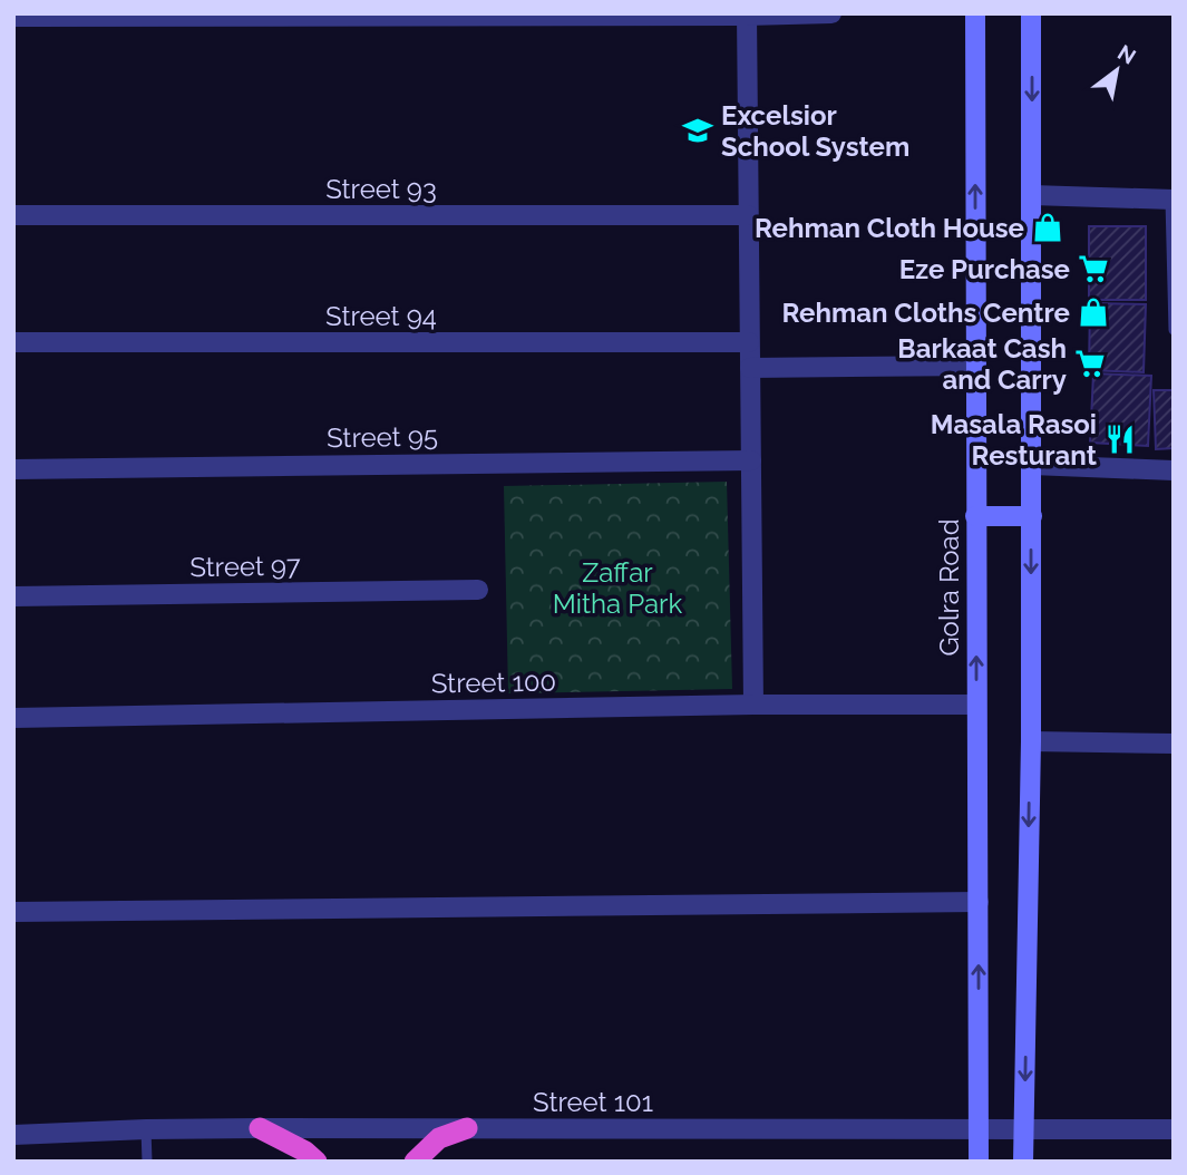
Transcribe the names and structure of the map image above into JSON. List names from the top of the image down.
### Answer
{
  "streets": {
    "main road": ["Golra Road"],
    "street": [
      "Street 93",
      "Street 94",
      "Street 95",
      "Street 97",
      "Street 100",
      "Street 101"
    ]
  },
  "crossings": [
    ["Golra Road", "Street 100"],
    ["Golra Road", "Street 101"]
  ],
  "parks": ["Zaffar Mitha Park"],
  "places": {
    "school or university": ["Excelsior School System"],
    "shop": ["Rehman Cloth House", "Rehman Cloths Centre"],
    "supermarket": ["Eze Purchase", "Barkaat Cash and Carry"],
    "restaurant": ["Masala Rasoi Resturant"]
  },
  "north": "top right"
}
